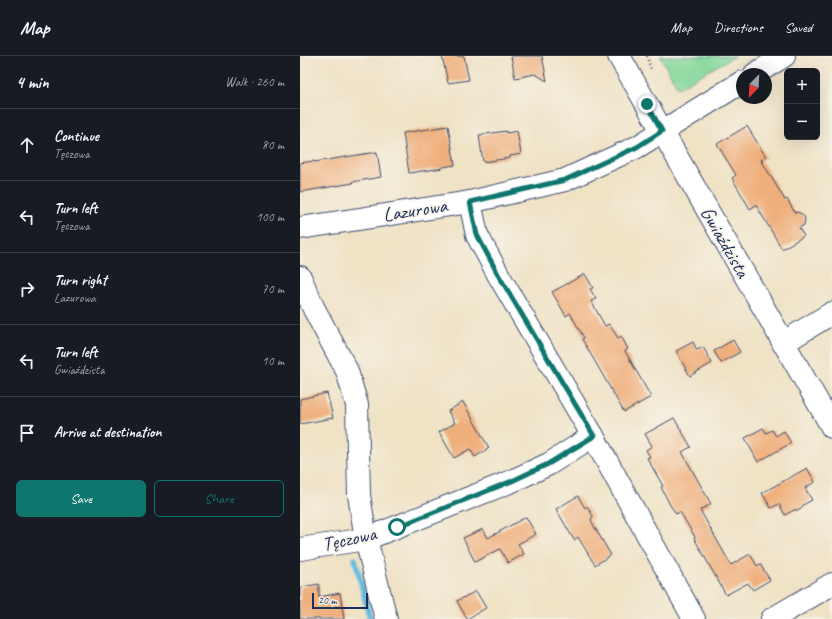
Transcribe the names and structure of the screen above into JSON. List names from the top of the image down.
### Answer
{
  "streets": {
    "street": ["Lazurowa", "Gwiaździsta", "Tęczowa"]
  },
  "crossings": [
    ["Lazurowa", "Gwiaździsta"]
  ],
  "scale_bar": "20 m",
  "north": "bottom left",
  "page": {
    "header": "Map",
    "nav": ["Map", "Directions", "Saved"],
    "heading": ["4 min", "Walk · 260 m"],
    "map_buttons": ["+", "−"],
    "list": [
      ["Continue", "Tęczowa", "80 m"],
      ["Turn left", "Tęczowa", "100 m"],
      ["Turn right", "Lazurowa", "70 m"],
      ["Turn left", "Gwiaździsta", "10 m"],
      "Arrive at destination"
    ],
    "buttons": ["Save", "Share"],
    "scale": "20 m"
  }
}
